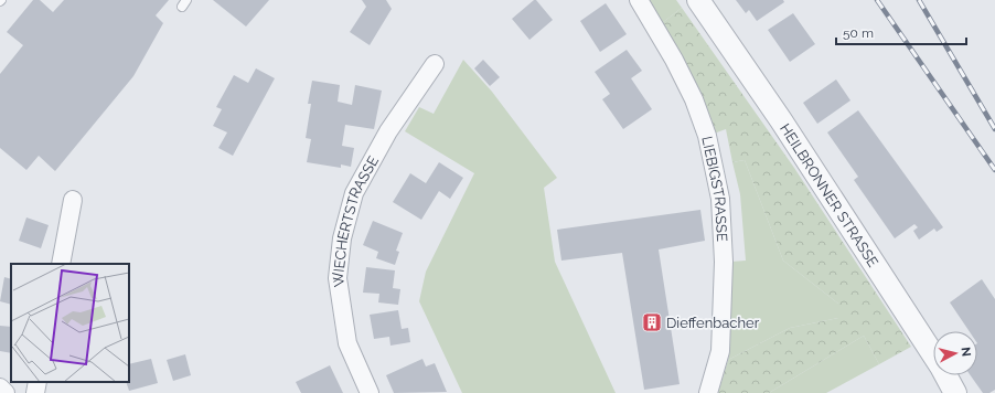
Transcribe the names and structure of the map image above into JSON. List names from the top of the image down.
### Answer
{
  "streets": {
    "street": ["LIEBIGSTRASSE", "HEILBRONNER STRASSE", "WIECHERTSTRASSE"]
  },
  "places": {
    "building": ["Dieffenbacher"]
  },
  "scale_bar": "50 m",
  "north": "right"
}
